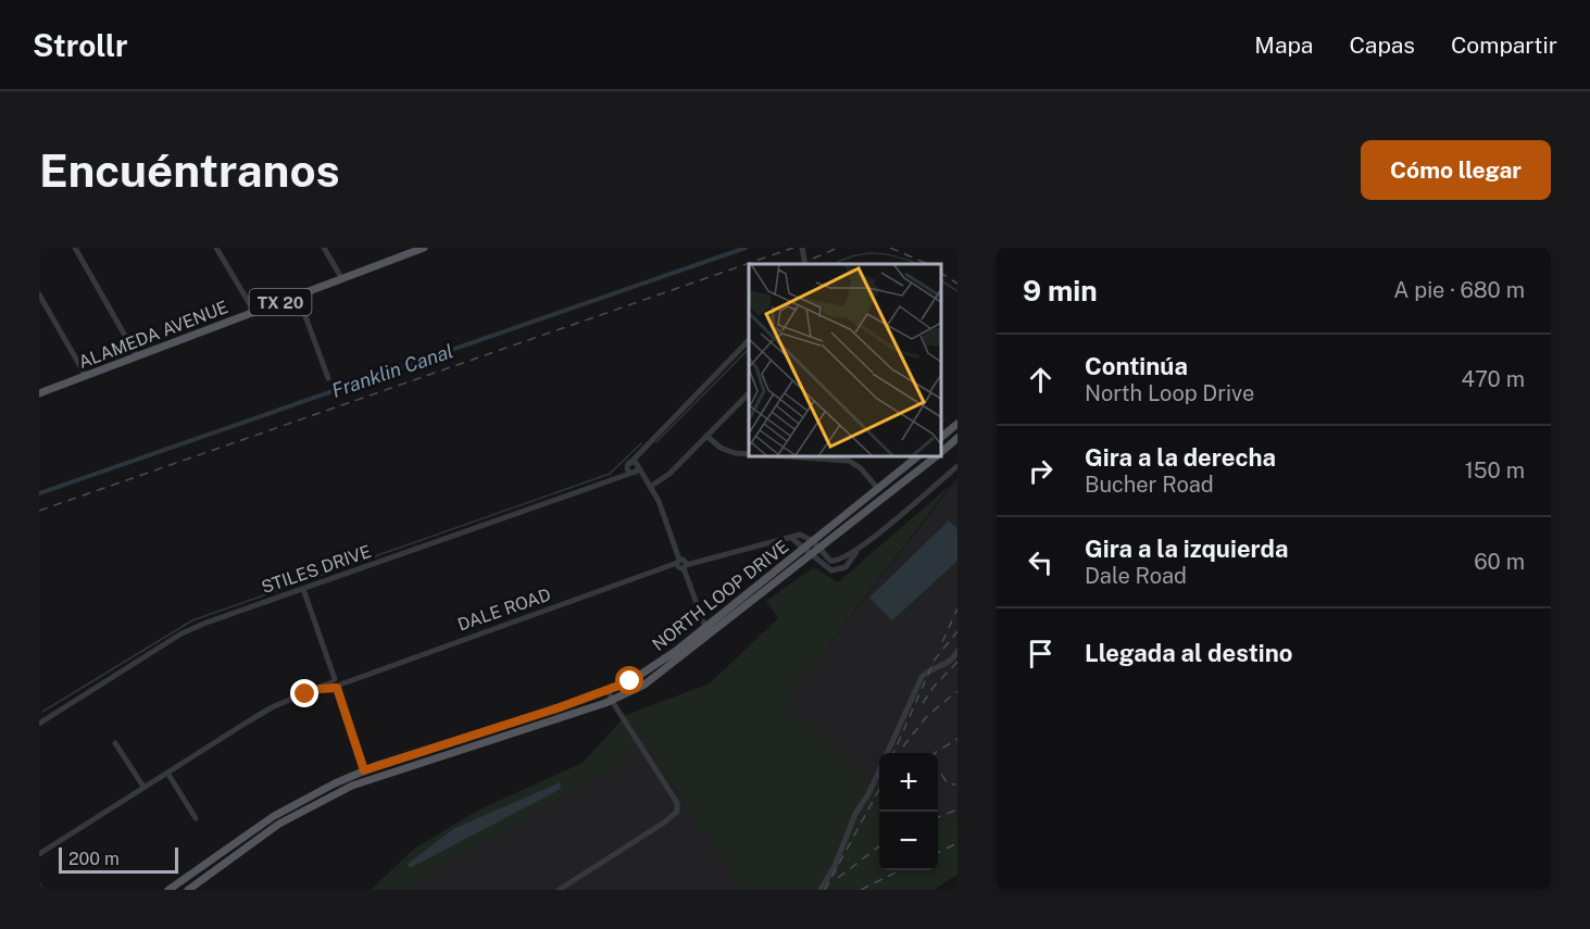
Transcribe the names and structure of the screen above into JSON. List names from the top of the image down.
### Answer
{
  "streets": {
    "main road": ["TX 20", "ALAMEDA AVENUE", "NORTH LOOP DRIVE"],
    "street": ["STILES DRIVE", "DALE ROAD"]
  },
  "crossings": [
    ["NORTH LOOP DRIVE", "DALE ROAD"]
  ],
  "water": ["Franklin Canal"],
  "scale_bar": "200 m",
  "page": {
    "header": "Strollr",
    "nav": ["Mapa", "Capas", "Compartir"],
    "buttons": "Cómo llegar",
    "title": "Encuéntranos",
    "heading": ["9 min", "A pie · 680 m"],
    "list": [
      ["Continúa", "North Loop Drive", "470 m"],
      ["Gira a la derecha", "Bucher Road", "150 m"],
      ["Gira a la izquierda", "Dale Road", "60 m"],
      "Llegada al destino"
    ],
    "map_buttons": ["+", "−"],
    "scale": "200 m"
  }
}
